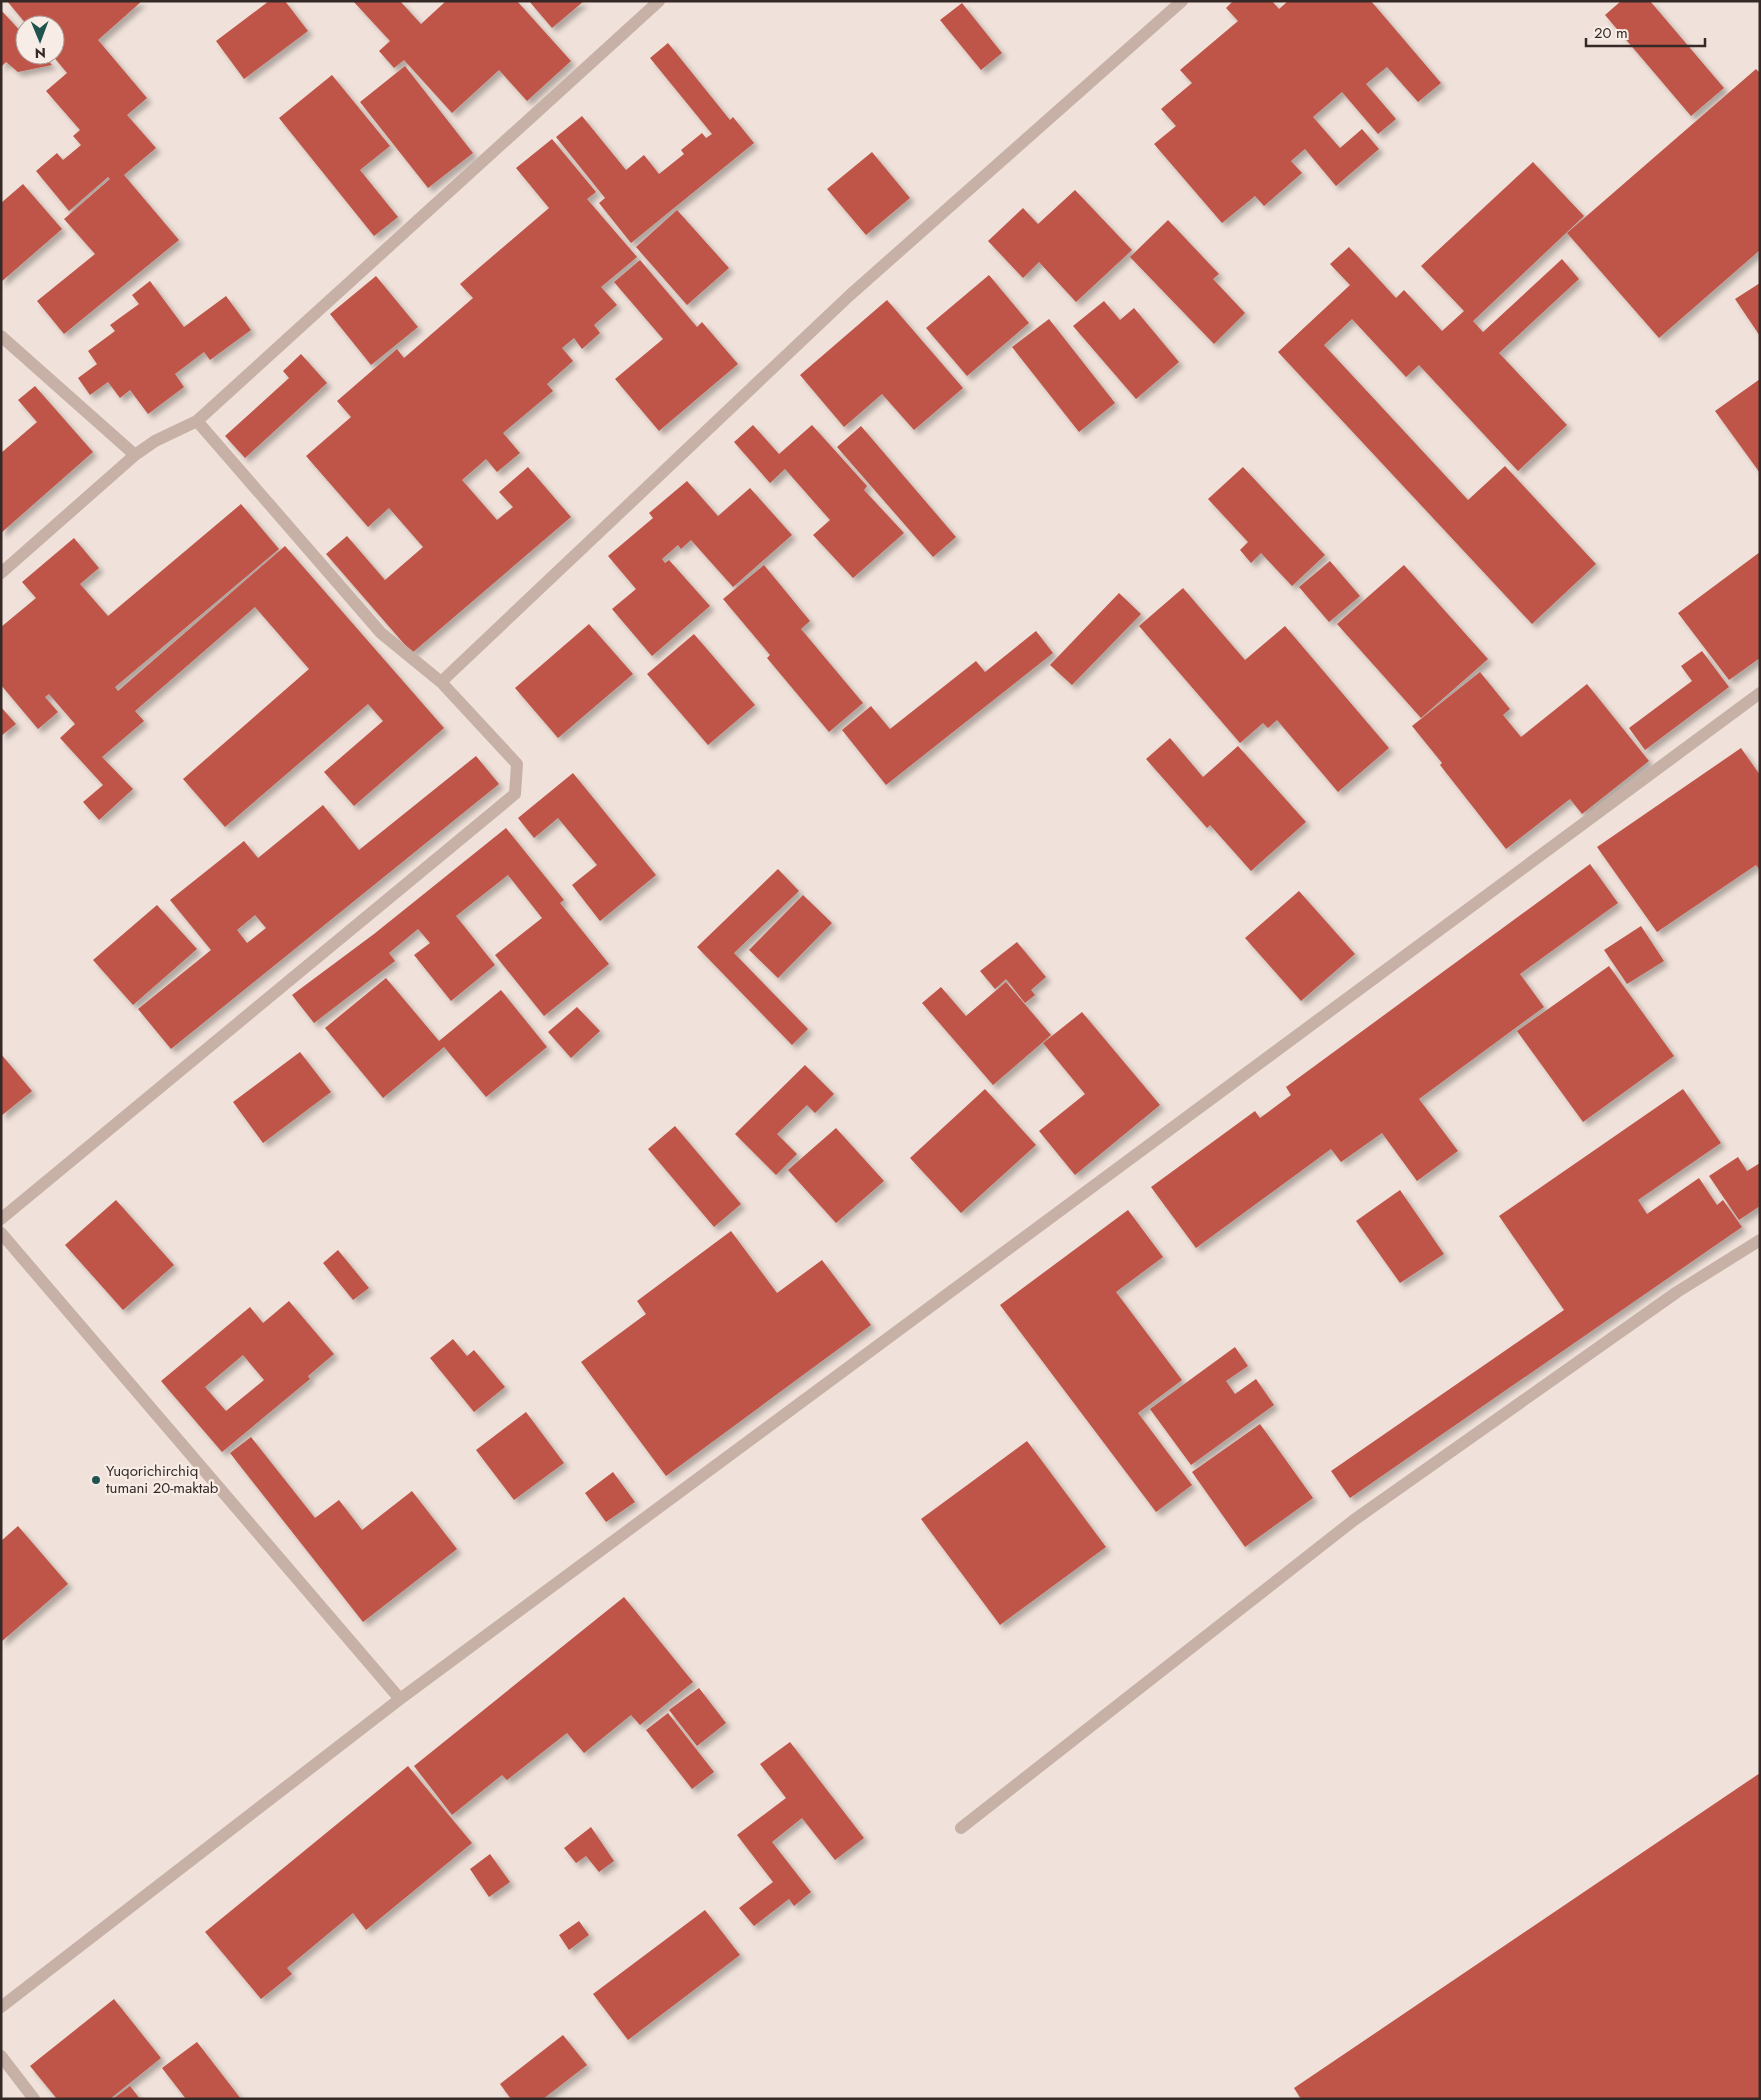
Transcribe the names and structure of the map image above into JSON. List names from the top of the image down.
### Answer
{
  "places": ["Yuqorichirchiq tumani 20-maktab"],
  "scale_bar": "20 m",
  "north": "bottom"
}
